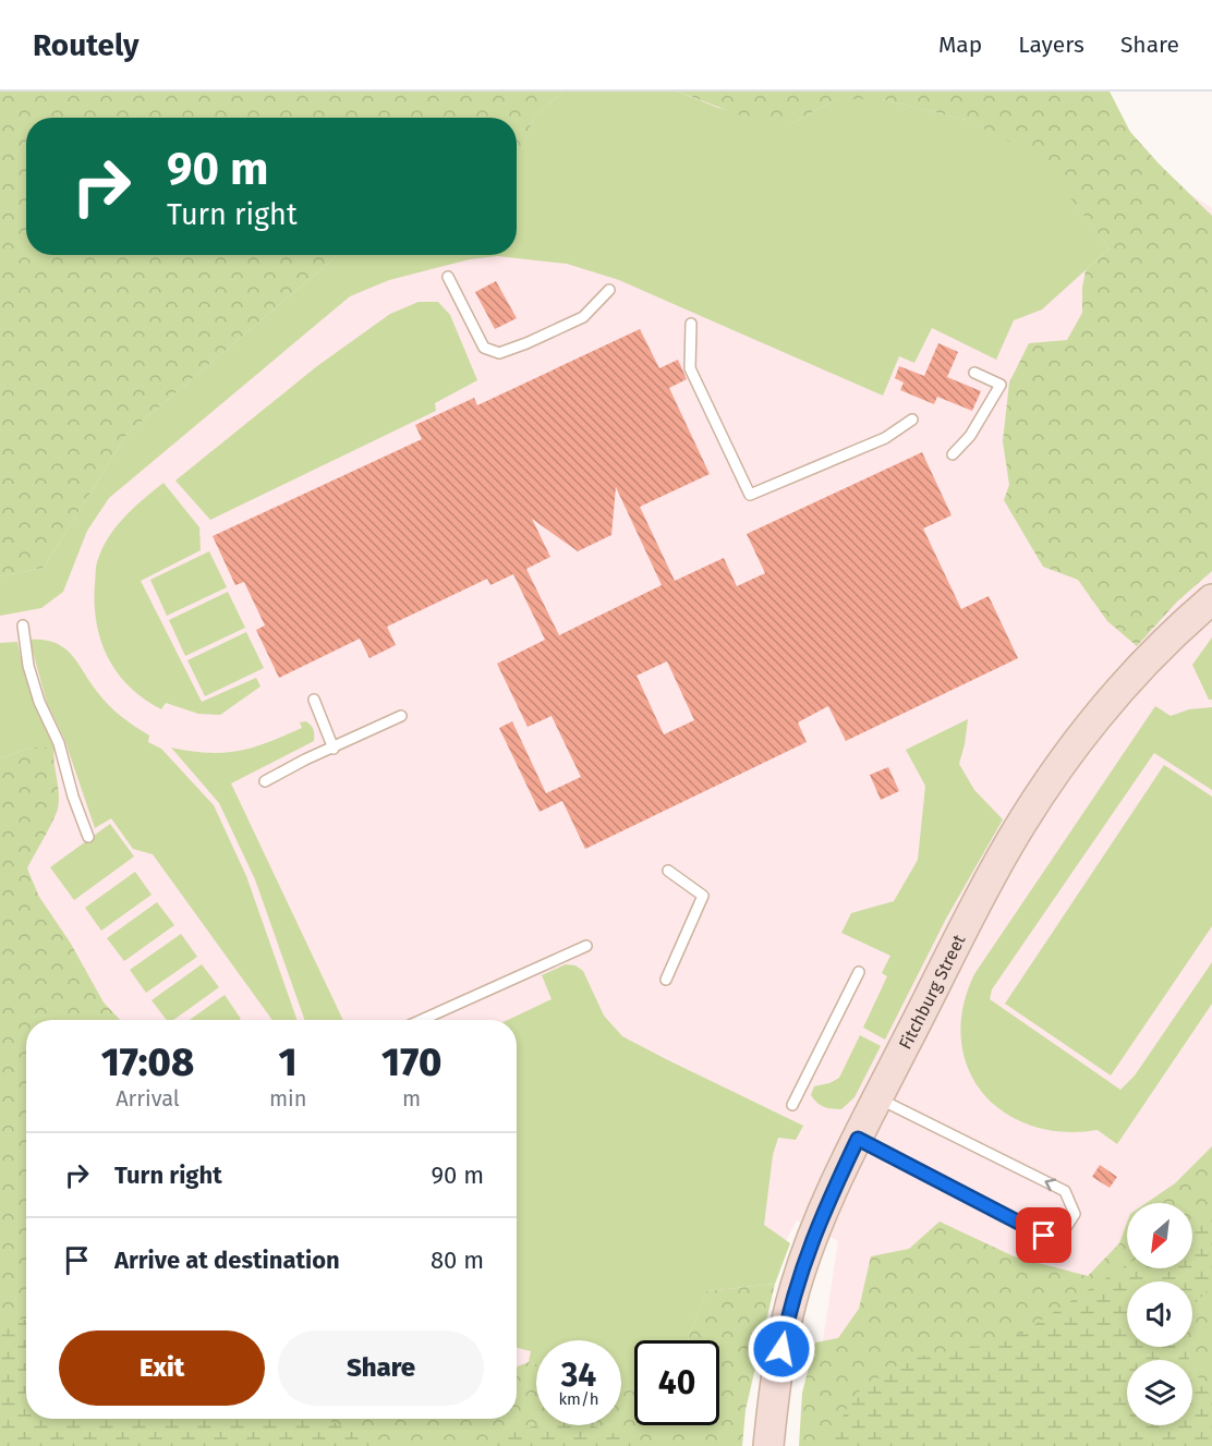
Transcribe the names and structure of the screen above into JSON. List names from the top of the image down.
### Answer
{
  "streets": {
    "street": ["Fitchburg Street"]
  },
  "north": "bottom left",
  "page": {
    "header": "Routely",
    "nav": ["Map", "Layers", "Share"],
    "turn": ["90 m", "Turn right"],
    "eta": [
      "17:08",
      "Arrival",
      "1",
      "min",
      "170",
      "m"
    ],
    "list": [
      {
        "name": "Turn right",
        "value": "90 m"
      },
      {
        "name": "Arrive at destination",
        "value": "80 m"
      }
    ],
    "buttons": ["Exit", "Share"],
    "speed": "34 km/h",
    "limit": "40"
  }
}
